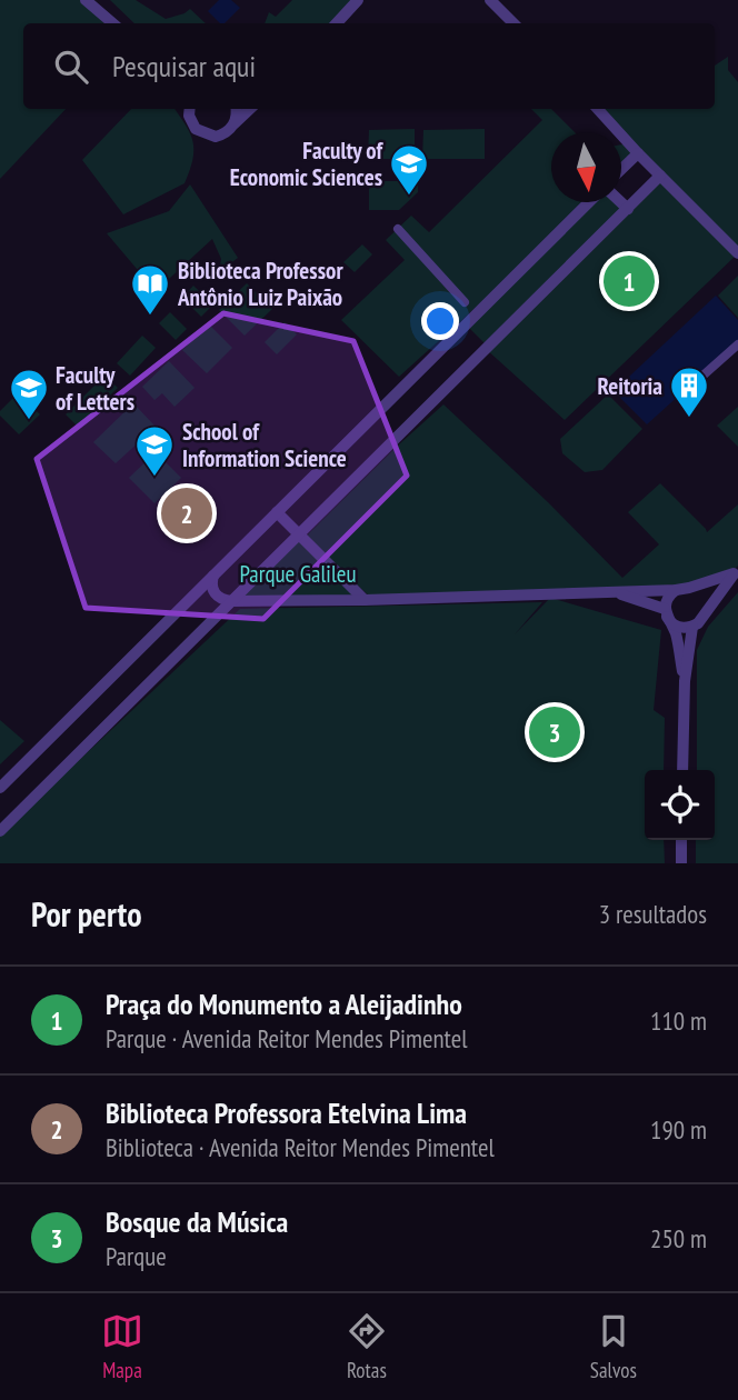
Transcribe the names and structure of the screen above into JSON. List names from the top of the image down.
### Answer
{
  "parks": ["Parque Galileu"],
  "places": {
    "school or university": ["Faculty of Economic Sciences", "Faculty of Letters", "School of Information Science"],
    "library": ["Biblioteca Professor Antônio Luiz Paixão"],
    "building": ["Reitoria"]
  },
  "north": "bottom",
  "page": {
    "search": "Pesquisar aqui",
    "pins": ["1", "2", "3"],
    "heading": ["Por perto", "3 resultados"],
    "list": [
      {
        "mark": "1",
        "name": "Praça do Monumento a Aleijadinho",
        "note": "Parque · Avenida Reitor Mendes Pimentel",
        "value": "110 m"
      },
      {
        "mark": "2",
        "name": "Biblioteca Professora Etelvina Lima",
        "note": "Biblioteca · Avenida Reitor Mendes Pimentel",
        "value": "190 m"
      },
      {
        "mark": "3",
        "name": "Bosque da Música",
        "note": "Parque",
        "value": "250 m"
      }
    ],
    "nav": ["Mapa", "Rotas", "Salvos"]
  }
}
